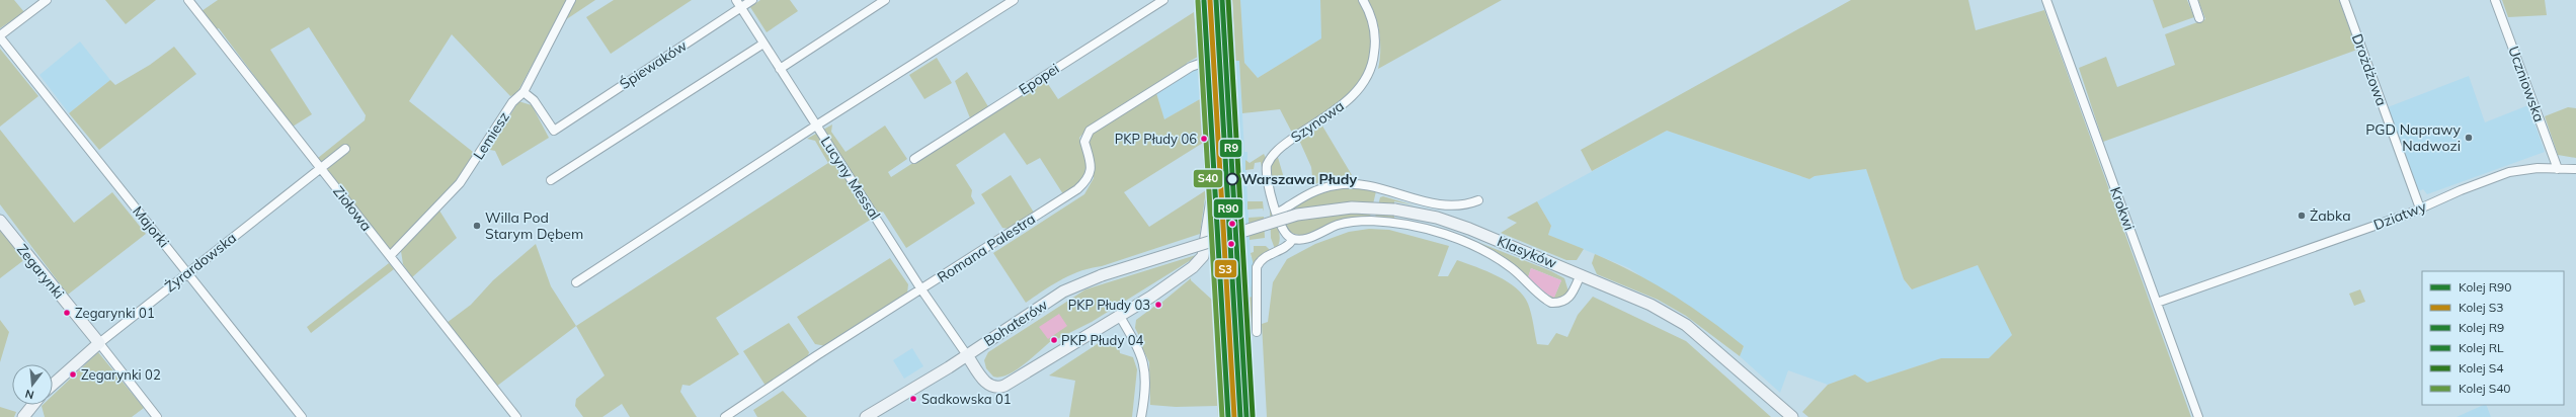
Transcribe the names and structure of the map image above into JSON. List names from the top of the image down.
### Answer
{
  "streets": {
    "street": [
      "Śpiewaków",
      "Drożdżowa",
      "Epopei",
      "Uczniowska",
      "Szynowa",
      "Lemiesz",
      "Lucyny Messal",
      "Ziołowa",
      "Krokwi",
      "Dziatwy",
      "Majorki",
      "Romana Palestra",
      "Klasyków",
      "Żyrardowska",
      "Zegarynki",
      "Bohaterów"
    ]
  },
  "crossings": [
    ["Śpiewaków", "Lemiesz"],
    ["Śpiewaków", "Lucyny Messal"],
    ["Drożdżowa", "Dziatwy"],
    ["Uczniowska", "Dziatwy"],
    ["Lemiesz", "Ziołowa"],
    ["Lucyny Messal", "Romana Palestra"],
    ["Lucyny Messal", "Bohaterów"],
    ["Ziołowa", "Żyrardowska"],
    ["Krokwi", "Dziatwy"],
    ["Majorki", "Żyrardowska"],
    ["Klasyków", "Bohaterów"],
    ["Żyrardowska", "Zegarynki"]
  ],
  "places": [
    "PGD Naprawy Nadwozi",
    "PKP Płudy 06",
    "Warszawa Płudy",
    "Żabka",
    "Willa Pod Starym Dębem",
    "PKP Płudy 03",
    "Zegarynki 01",
    "PKP Płudy 04",
    "Zegarynki 02",
    "Sadkowska 01"
  ],
  "lines": [
    "rail line R90",
    "rail line S3",
    "rail line R9",
    "rail line S4",
    "rail line RL",
    "rail line S40"
  ],
  "legend": [
    "Kolej R90",
    "Kolej S3",
    "Kolej R9",
    "Kolej RL",
    "Kolej S4",
    "Kolej S40"
  ],
  "north": "bottom"
}
